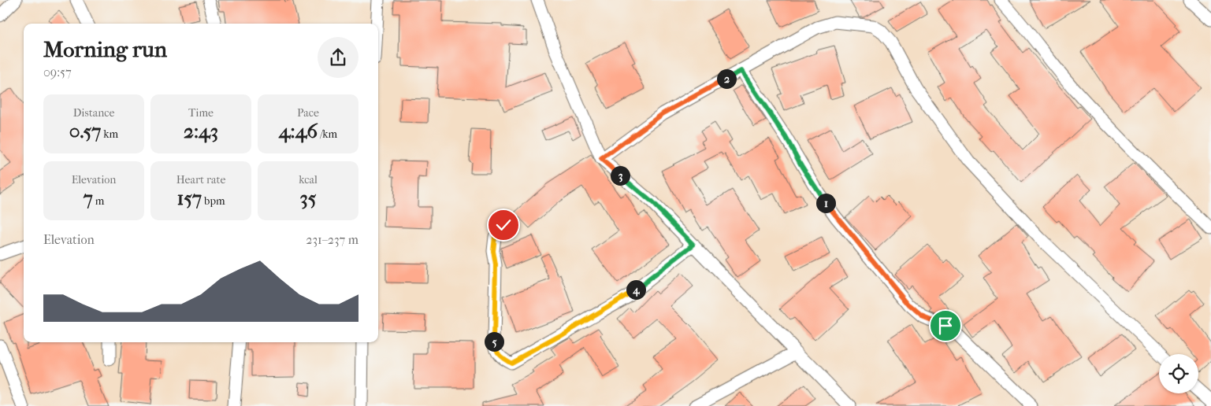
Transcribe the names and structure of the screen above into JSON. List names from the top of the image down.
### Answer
{
  "page": {
    "heading": ["Morning run", "09:57"],
    "pins": [
      "2",
      "3",
      "1",
      "4",
      "5"
    ],
    "stats": [
      ["Distance", "0.57 km"],
      ["Time", "2:43"],
      ["Pace", "4:46 /km"],
      ["Elevation", "7 m"],
      ["Heart rate", "157 bpm"],
      ["kcal", "35"]
    ],
    "chart": ["Elevation", "231–237 m"]
  }
}
